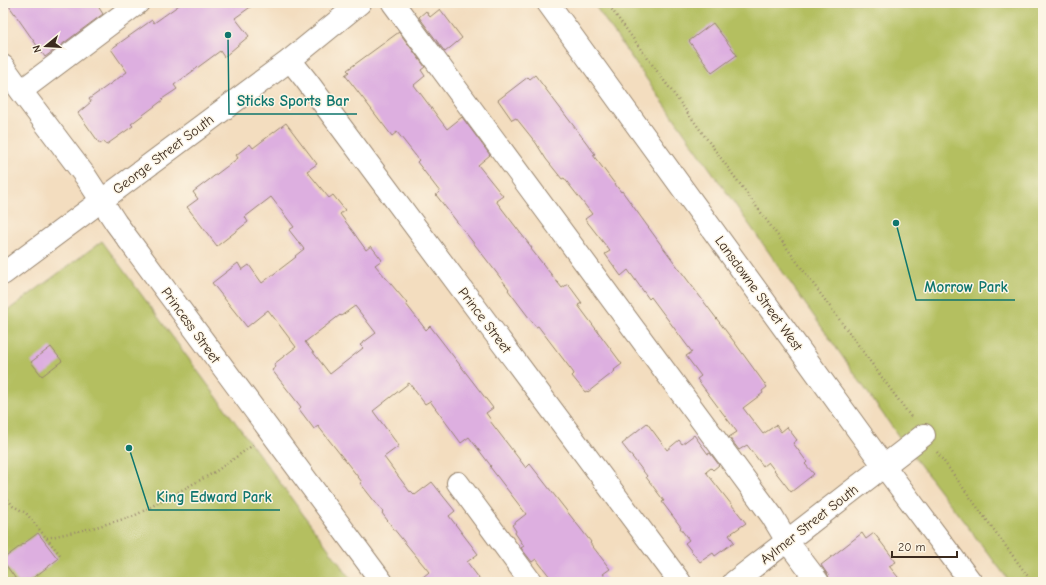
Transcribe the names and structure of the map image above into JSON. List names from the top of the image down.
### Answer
{
  "streets": {
    "street": [
      "George Street South",
      "Lansdowne Street West",
      "Prince Street",
      "Princess Street",
      "Aylmer Street South"
    ]
  },
  "crossings": [
    ["George Street South", "Prince Street"],
    ["George Street South", "Princess Street"],
    ["Lansdowne Street West", "Aylmer Street South"]
  ],
  "places": ["Sticks Sports Bar", "Morrow Park", "King Edward Park"],
  "scale_bar": "20 m",
  "north": "left"
}
